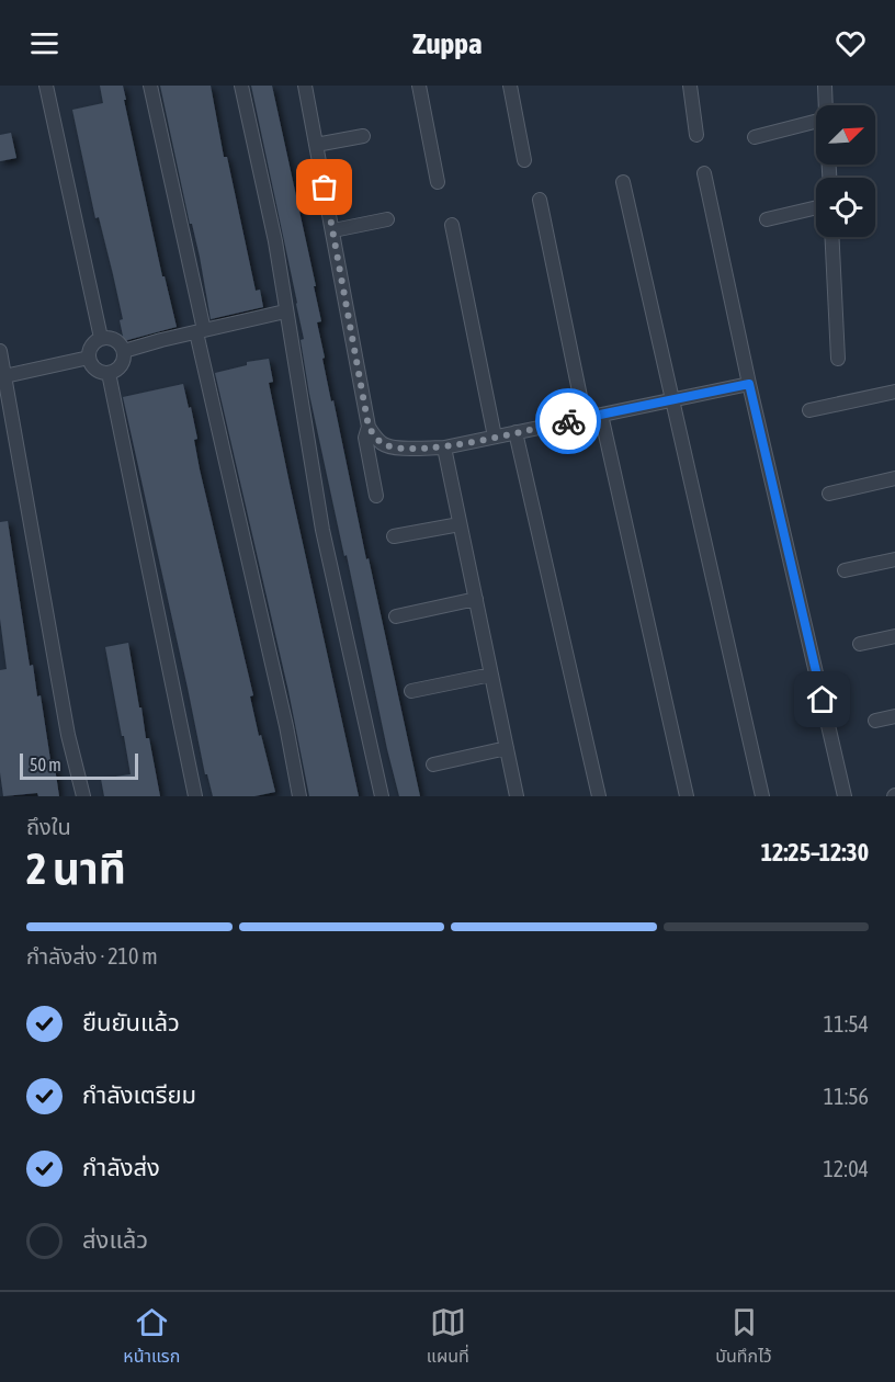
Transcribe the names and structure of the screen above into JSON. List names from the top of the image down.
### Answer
{
  "scale_bar": "50 m",
  "north": "top right",
  "page": {
    "header": "Zuppa",
    "scale": "50 m",
    "heading": ["2 นาที", "ถึงใน", "12:25–12:30"],
    "bar": "กำลังส่ง · 210 m",
    "list": [
      ["ยืนยันแล้ว", "11:54"],
      ["กำลังเตรียม", "11:56"],
      ["กำลังส่ง", "12:04"],
      "ส่งแล้ว"
    ],
    "tabs": ["หน้าแรก", "แผนที่", "บันทึกไว้"]
  }
}
